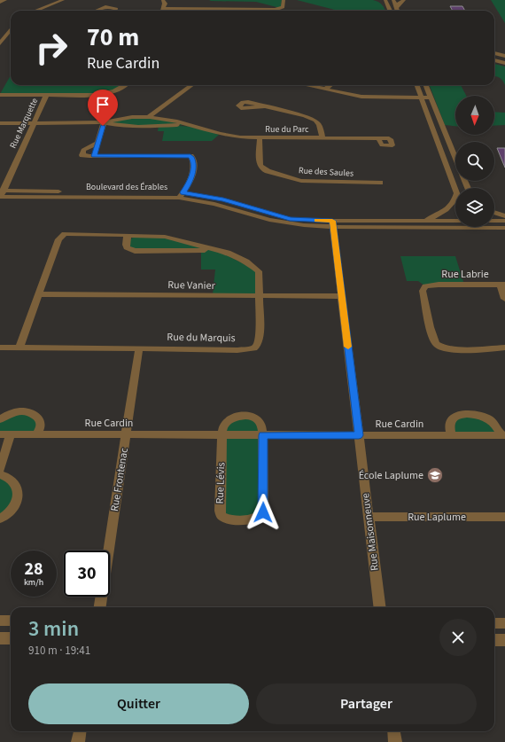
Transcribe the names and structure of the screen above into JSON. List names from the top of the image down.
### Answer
{
  "streets": {
    "street": [
      "Rue Marquette",
      "Rue du Parc",
      "Rue des Saules",
      "Boulevard des Érables",
      "Rue Labrie",
      "Rue Vanier",
      "Rue du Marquis",
      "Rue Cardin",
      "Rue Frontenac",
      "Rue Lévis",
      "Rue Laplume",
      "Rue Maisonneuve"
    ]
  },
  "crossings": [
    ["Rue Marquette", "Rue du Parc"],
    ["Rue Marquette", "Boulevard des Érables"],
    ["Rue du Parc", "Rue des Saules"],
    ["Boulevard des Érables", "Rue Maisonneuve"],
    ["Rue Vanier", "Rue du Marquis"],
    ["Rue Vanier", "Rue Maisonneuve"],
    ["Rue du Marquis", "Rue Frontenac"],
    ["Rue Cardin", "Rue Frontenac"],
    ["Rue Cardin", "Rue Lévis"],
    ["Rue Cardin", "Rue Maisonneuve"],
    ["Rue Laplume", "Rue Maisonneuve"]
  ],
  "places": {
    "school or university": ["École Laplume"]
  },
  "north": "bottom",
  "page": {
    "turn": ["70 m", "Rue Cardin"],
    "speed": "28 km/h",
    "limit": "30",
    "heading": ["3 min", "910 m · 19:41"],
    "buttons": ["Quitter", "Partager"]
  }
}
